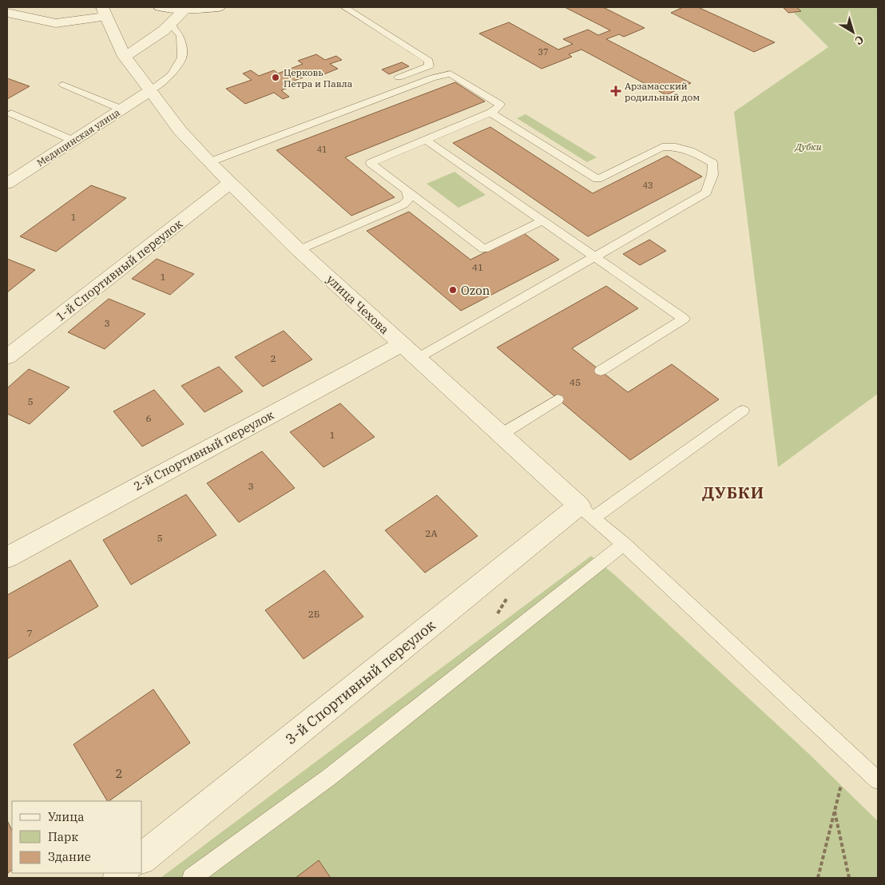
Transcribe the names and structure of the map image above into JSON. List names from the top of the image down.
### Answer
{
  "streets": {
    "street": [
      "Медицинская улица",
      "1-й Спортивный переулок",
      "улица Чехова",
      "2-й Спортивный переулок",
      "3-й Спортивный переулок"
    ]
  },
  "crossings": [
    ["Медицинская улица", "улица Чехова"],
    ["1-й Спортивный переулок", "улица Чехова"],
    ["улица Чехова", "2-й Спортивный переулок"],
    ["улица Чехова", "3-й Спортивный переулок"]
  ],
  "districts": ["ДУБКИ"],
  "parks": ["Дубки"],
  "places": {
    "other": ["Церковь Петра и Павла", "Ozon"],
    "health": ["Арзамасский родильный дом"]
  },
  "house_numbers": [
    "37",
    "41",
    "43",
    "1",
    "41",
    "1",
    "3",
    "2",
    "45",
    "5",
    "6",
    "1",
    "3",
    "2А",
    "5",
    "2Б",
    "7",
    "2"
  ],
  "legend": ["Улица", "Парк", "Здание"],
  "north": "bottom right"
}
